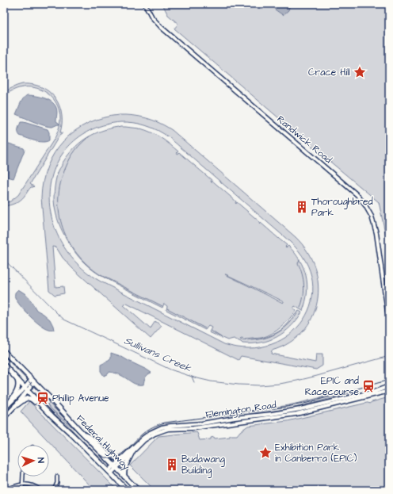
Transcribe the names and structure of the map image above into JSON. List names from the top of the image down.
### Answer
{
  "streets": {
    "highway": ["Federal Highway"],
    "main road": ["Randwick Road", "Flemington Road"]
  },
  "crossings": [
    ["Flemington Road", "Federal Highway"]
  ],
  "water": ["Sullivans Creek"],
  "places": {
    "place": ["Crace Hill", "Exhibition Park in Canberra (EPIC)"],
    "building": ["Thoroughbred Park", "Budawang Building"],
    "station": ["EPIC and Racecourse", "Phillip Avenue"]
  },
  "north": "right"
}
